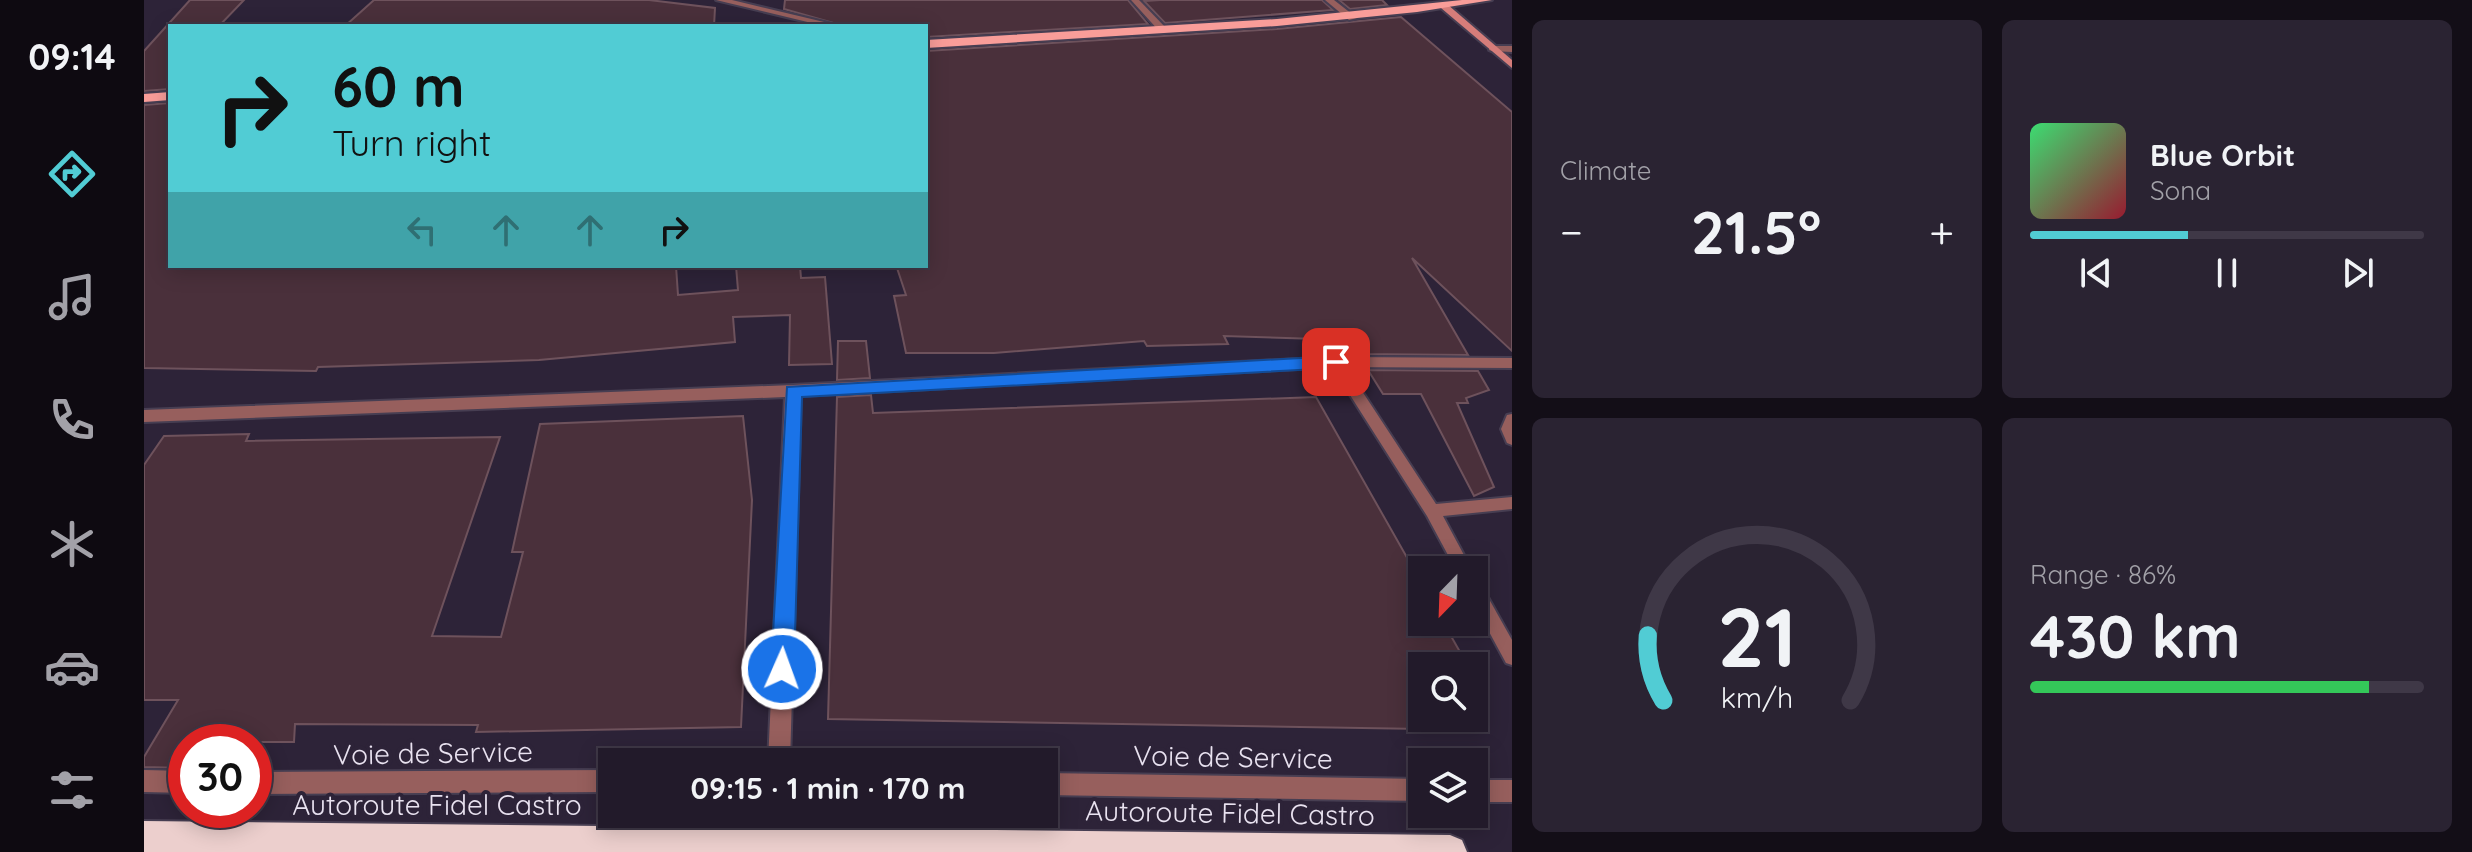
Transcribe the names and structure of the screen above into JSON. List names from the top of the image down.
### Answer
{
  "streets": {
    "highway": ["Autoroute Fidel Castro"],
    "street": ["Voie de Service"]
  },
  "north": "bottom left",
  "page": {
    "tabs": "09:14",
    "tile": [
      "Climate",
      ["Range · 86%", "430 km"]
    ],
    "turn": ["60 m", "Turn right"],
    "song": ["Blue Orbit", "Sona"],
    "heat": ["−", "21.5°", "+"],
    "limit": "30",
    "trip": "09:15 · 1 min · 170 m",
    "gauge": ["21", "km/h"]
  }
}
